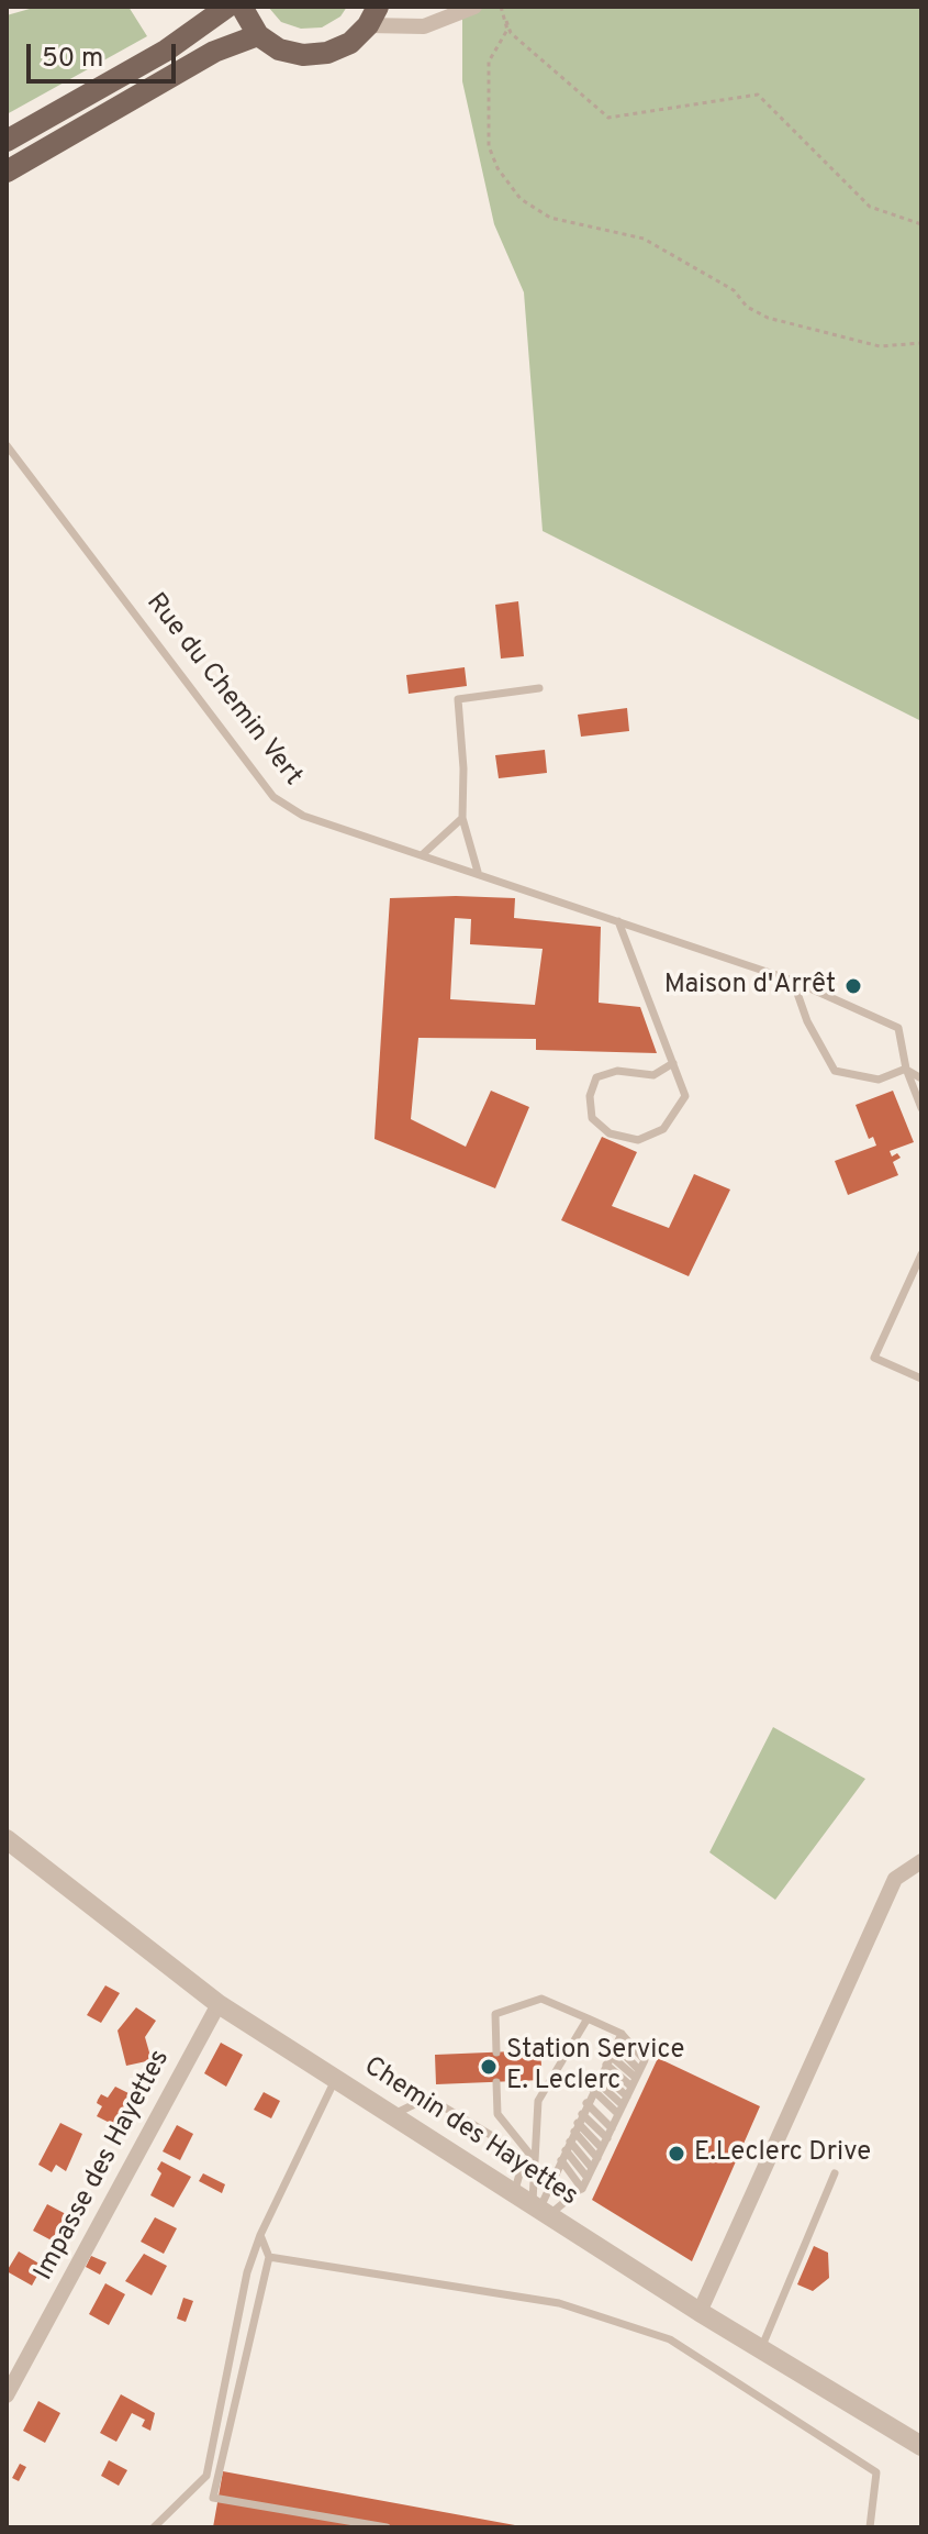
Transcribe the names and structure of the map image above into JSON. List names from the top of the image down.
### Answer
{
  "streets": {
    "street": ["Chemin des Hayettes", "Impasse des Hayettes"],
    "lane": ["Rue du Chemin Vert"]
  },
  "crossings": [
    ["Chemin des Hayettes", "Impasse des Hayettes"]
  ],
  "places": ["Maison d'Arrêt", "Station Service E. Leclerc", "E.Leclerc Drive"],
  "scale_bar": "50 m"
}
